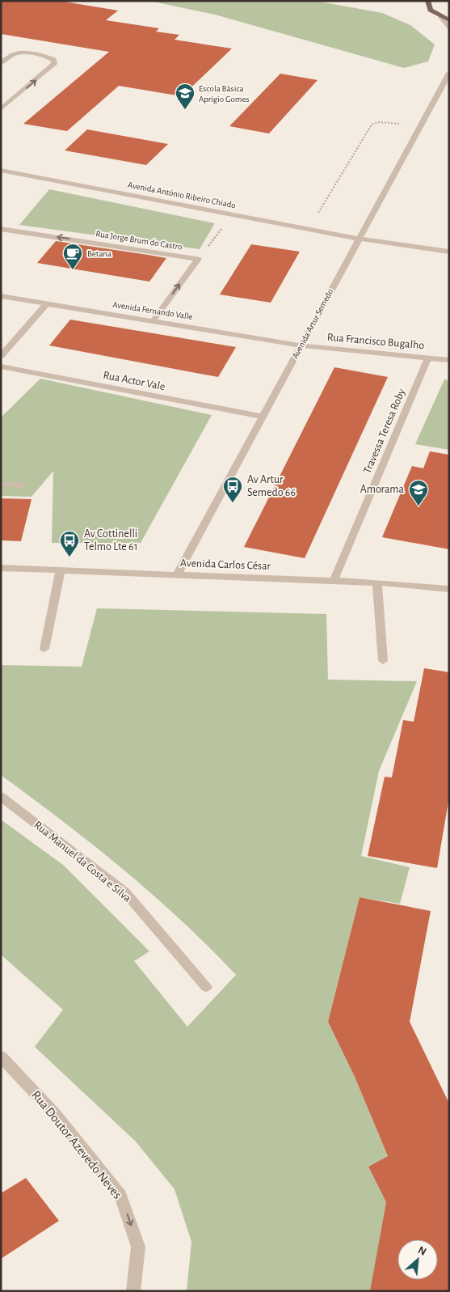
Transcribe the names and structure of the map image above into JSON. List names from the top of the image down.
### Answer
{
  "streets": {
    "street": [
      "Avenida António Ribeiro Chiado",
      "Rua Jorge Brum do Castro",
      "Avenida Fernando Valle",
      "Avenida Artur Semedo",
      "Rua Francisco Bugalho",
      "Rua Actor Vale",
      "Travessa Teresa Roby",
      "Avenida Carlos César",
      "Rua Manuel da Costa e Silva",
      "Rua Doutor Azevedo Neves"
    ]
  },
  "crossings": [
    ["Avenida António Ribeiro Chiado", "Avenida Artur Semedo"],
    ["Rua Jorge Brum do Castro", "Avenida Fernando Valle"],
    ["Avenida Fernando Valle", "Avenida Artur Semedo"],
    ["Avenida Fernando Valle", "Rua Francisco Bugalho"],
    ["Avenida Artur Semedo", "Rua Francisco Bugalho"],
    ["Avenida Artur Semedo", "Rua Actor Vale"],
    ["Avenida Artur Semedo", "Avenida Carlos César"],
    ["Rua Francisco Bugalho", "Travessa Teresa Roby"],
    ["Travessa Teresa Roby", "Avenida Carlos César"]
  ],
  "one_way": ["Rua Doutor Azevedo Neves"],
  "places": {
    "school or university": ["Escola Básica Aprígio Gomes", "Amorama"],
    "cafe": ["Betana"],
    "bus stop": ["Av Artur Semedo 66", "Av Cottinelli Telmo Lte 61"]
  },
  "north": "top right"
}
